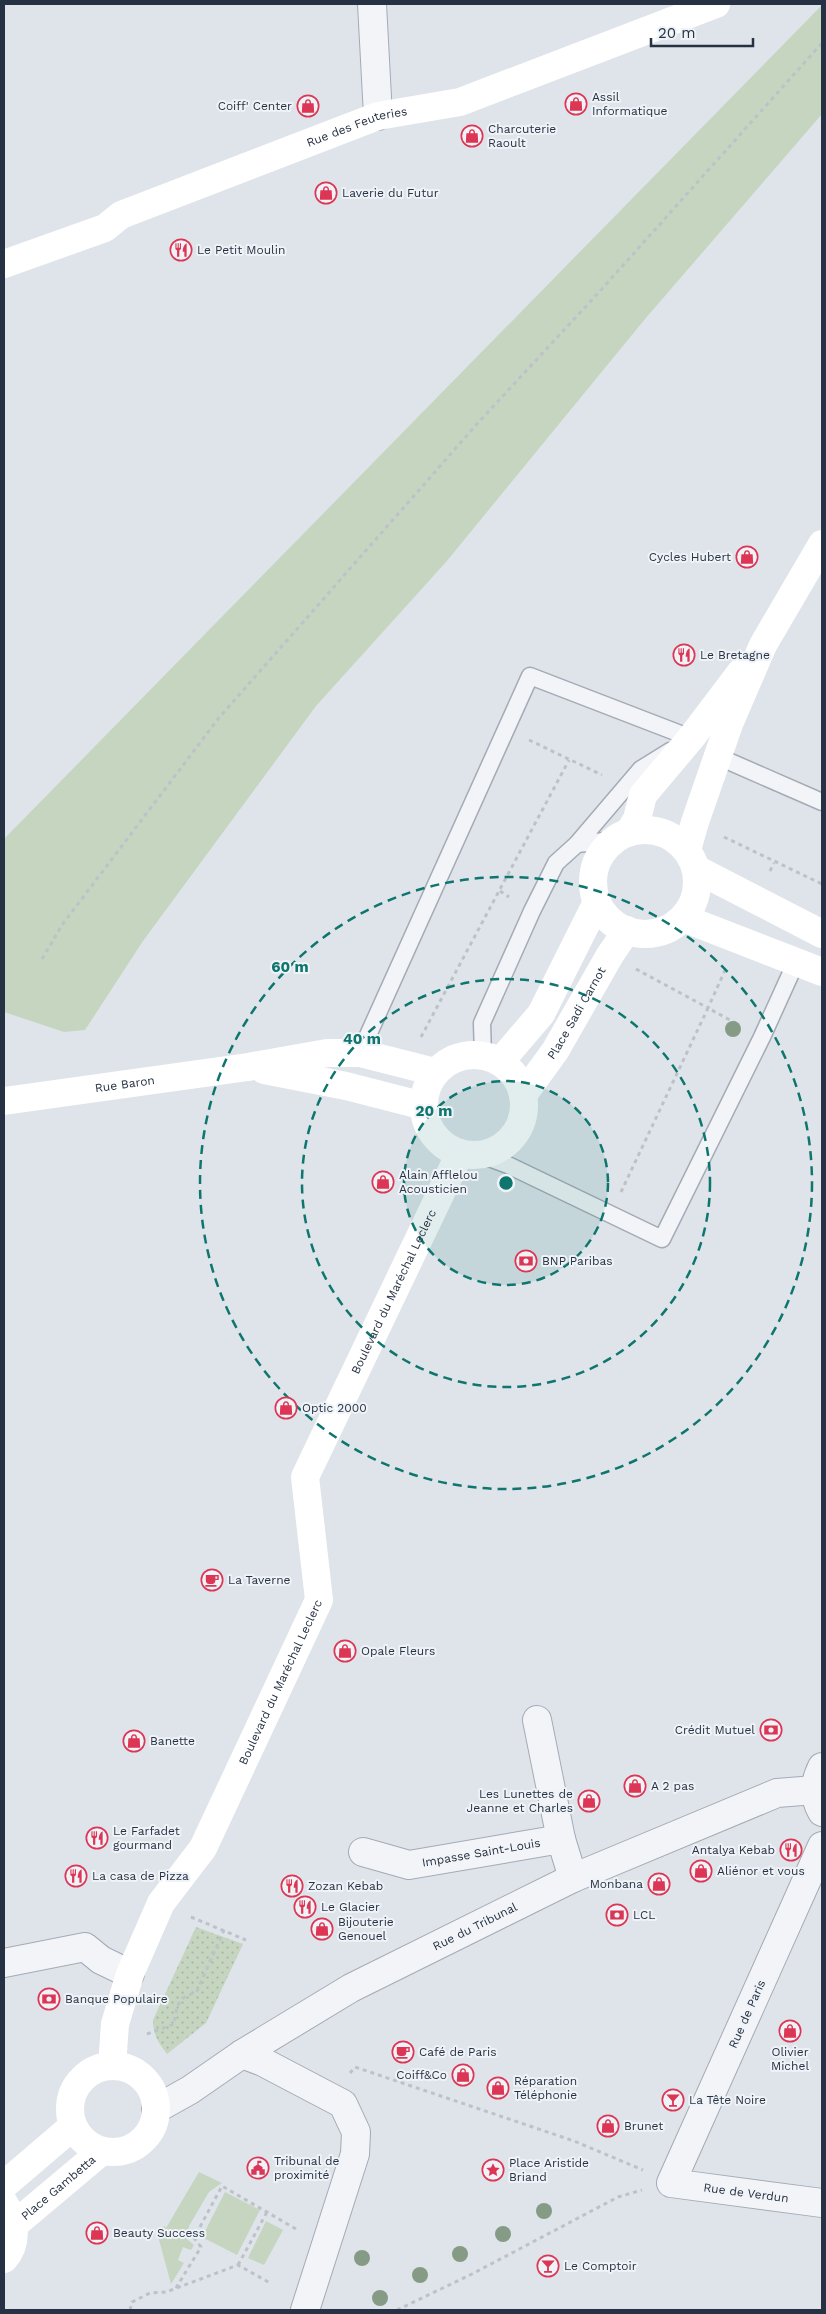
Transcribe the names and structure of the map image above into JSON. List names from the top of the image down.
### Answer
{
  "streets": {
    "main road": [
      "Rue des Feuteries",
      "Place Sadi Carnot",
      "Rue Baron",
      "Boulevard du Maréchal Leclerc",
      "Place Gambetta"
    ],
    "street": [
      "Impasse Saint-Louis",
      "Rue du Tribunal",
      "Rue de Paris",
      "Rue de Verdun"
    ]
  },
  "crossings": [
    ["Place Sadi Carnot", "Rue Baron"],
    ["Place Sadi Carnot", "Boulevard du Maréchal Leclerc"],
    ["Rue Baron", "Boulevard du Maréchal Leclerc"],
    ["Boulevard du Maréchal Leclerc", "Rue du Tribunal"],
    ["Boulevard du Maréchal Leclerc", "Place Gambetta"],
    ["Rue du Tribunal", "Place Gambetta"],
    ["Rue de Paris", "Rue de Verdun"]
  ],
  "places": {
    "shop": [
      "Assil Informatique",
      "Coiff' Center",
      "Charcuterie Raoult",
      "Laverie du Futur",
      "Cycles Hubert",
      "Alain Afflelou Acousticien",
      "Optic 2000",
      "Opale Fleurs",
      "Banette",
      "A 2 pas",
      "Les Lunettes de Jeanne et Charles",
      "Aliénor et vous",
      "Monbana",
      "Bijouterie Genouel",
      "Olivier Michel",
      "Coiff&Co",
      "Réparation Téléphonie",
      "Brunet",
      "Beauty Success"
    ],
    "restaurant": [
      "Le Petit Moulin",
      "Le Bretagne",
      "Le Farfadet gourmand",
      "Antalya Kebab",
      "La casa de Pizza",
      "Zozan Kebab",
      "Le Glacier"
    ],
    "bank": [
      "BNP Paribas",
      "Crédit Mutuel",
      "LCL",
      "Banque Populaire"
    ],
    "cafe": ["La Taverne", "Café de Paris"],
    "bar": ["La Tête Noire", "Le Comptoir"],
    "public building": ["Tribunal de proximité"],
    "place": ["Place Aristide Briand"]
  },
  "scale_bar": "20 m",
  "rings": ["60 m", "40 m", "20 m"]
}
